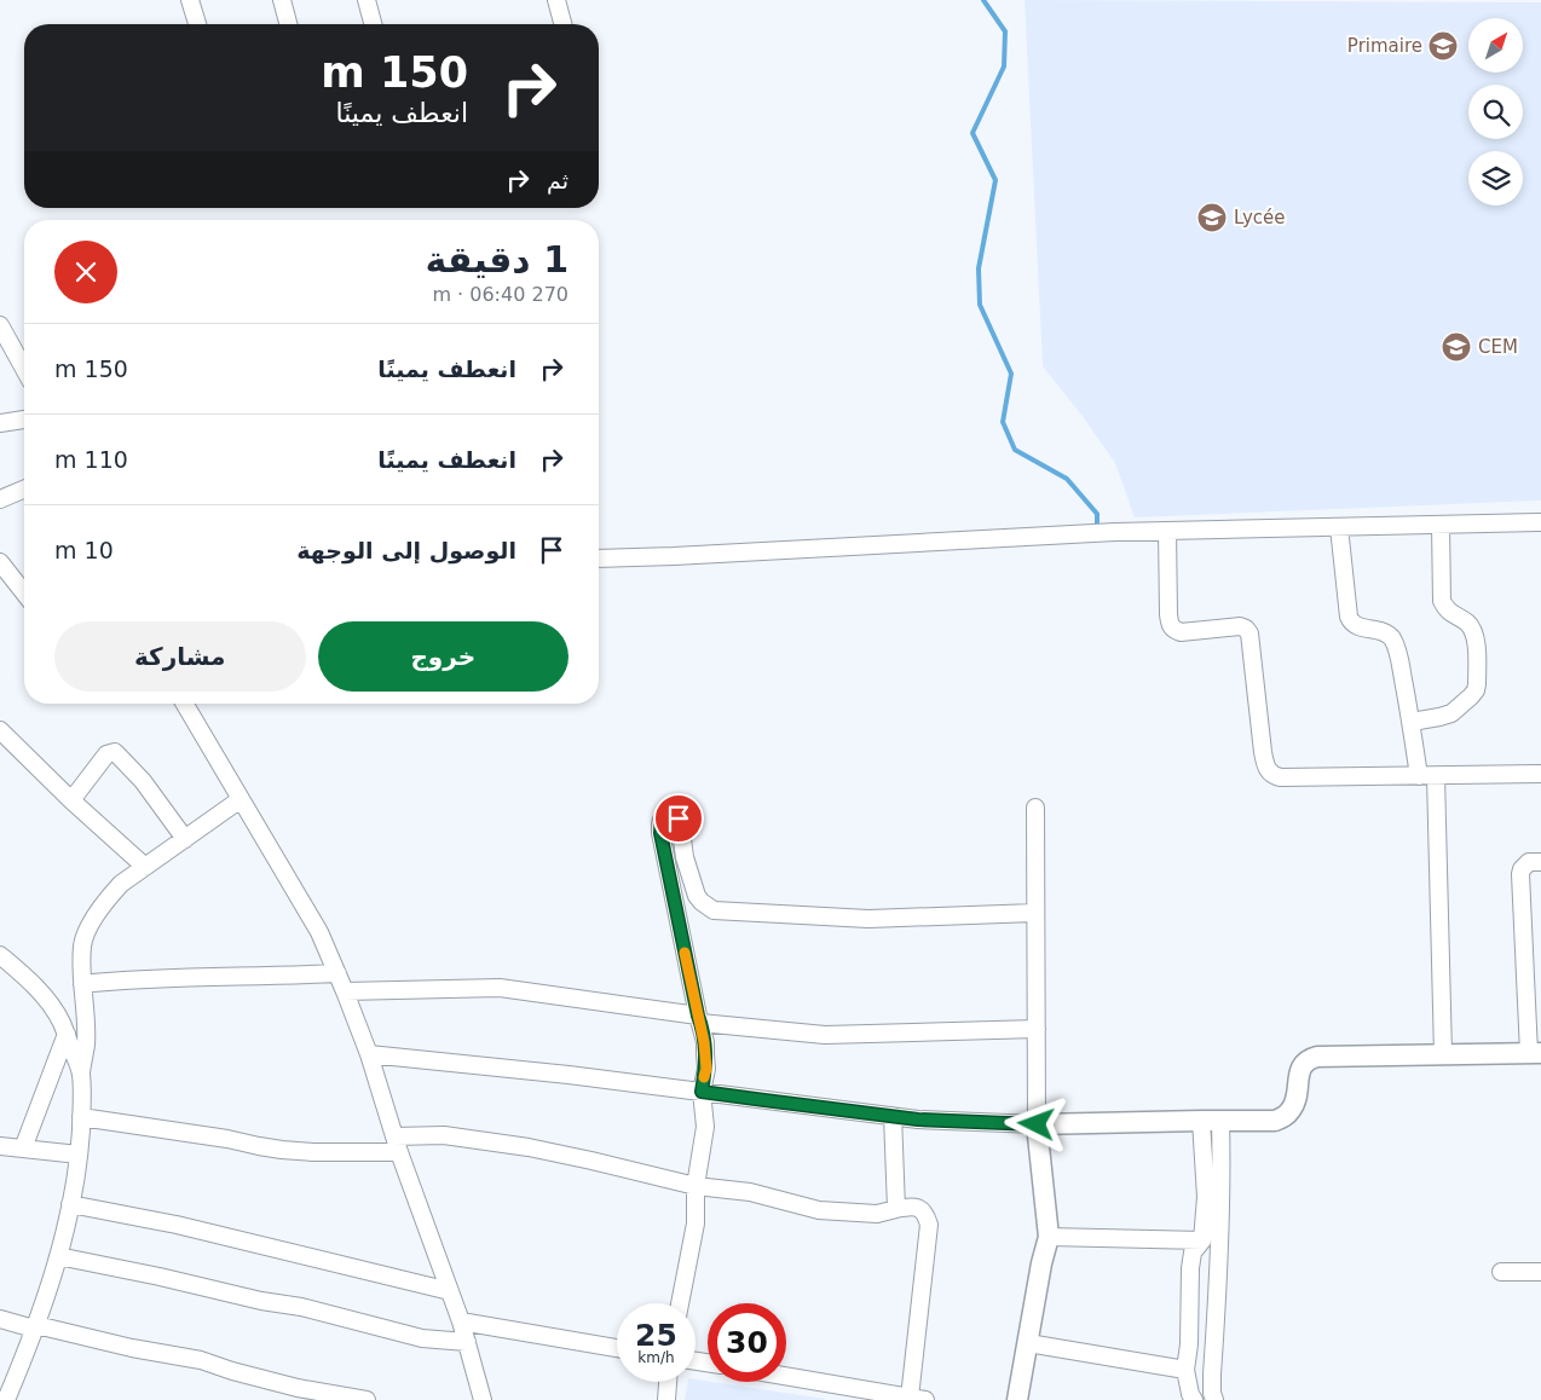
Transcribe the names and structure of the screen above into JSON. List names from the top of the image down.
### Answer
{
  "places": {
    "school or university": ["Primaire", "Lycée", "CEM"]
  },
  "north": "top right",
  "page": {
    "turn": ["150 m", "انعطف يمينًا"],
    "then": "ثم",
    "heading": ["1 دقيقة", "270 m · 06:40"],
    "list": [
      {
        "name": "انعطف يمينًا",
        "value": "150 m"
      },
      {
        "name": "انعطف يمينًا",
        "value": "110 m"
      },
      {
        "name": "الوصول إلى الوجهة",
        "value": "10 m"
      }
    ],
    "buttons": ["خروج", "مشاركة"],
    "speed": "25 km/h",
    "limit": "30"
  }
}
